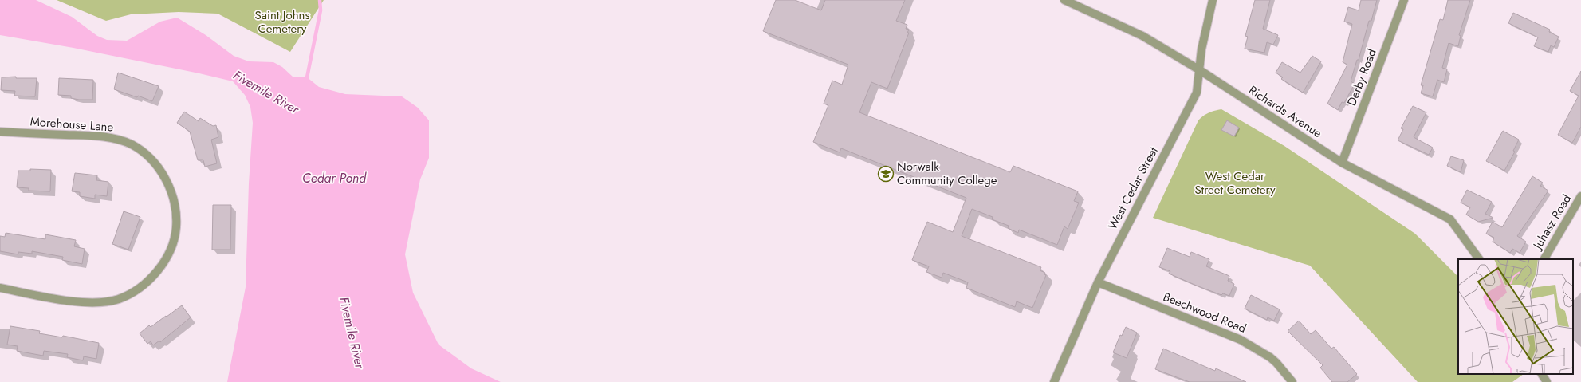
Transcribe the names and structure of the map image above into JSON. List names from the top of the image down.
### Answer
{
  "streets": {
    "street": [
      "Derby Road",
      "Richards Avenue",
      "Morehouse Lane",
      "West Cedar Street",
      "Juhasz Road",
      "Beechwood Road"
    ]
  },
  "crossings": [
    ["Derby Road", "Richards Avenue"],
    ["Richards Avenue", "West Cedar Street"],
    ["West Cedar Street", "Beechwood Road"]
  ],
  "water": ["Fivemile River", "Cedar Pond"],
  "parks": ["Saint Johns Cemetery", "West Cedar Street Cemetery"],
  "places": {
    "school or university": ["Norwalk Community College"]
  }
}
